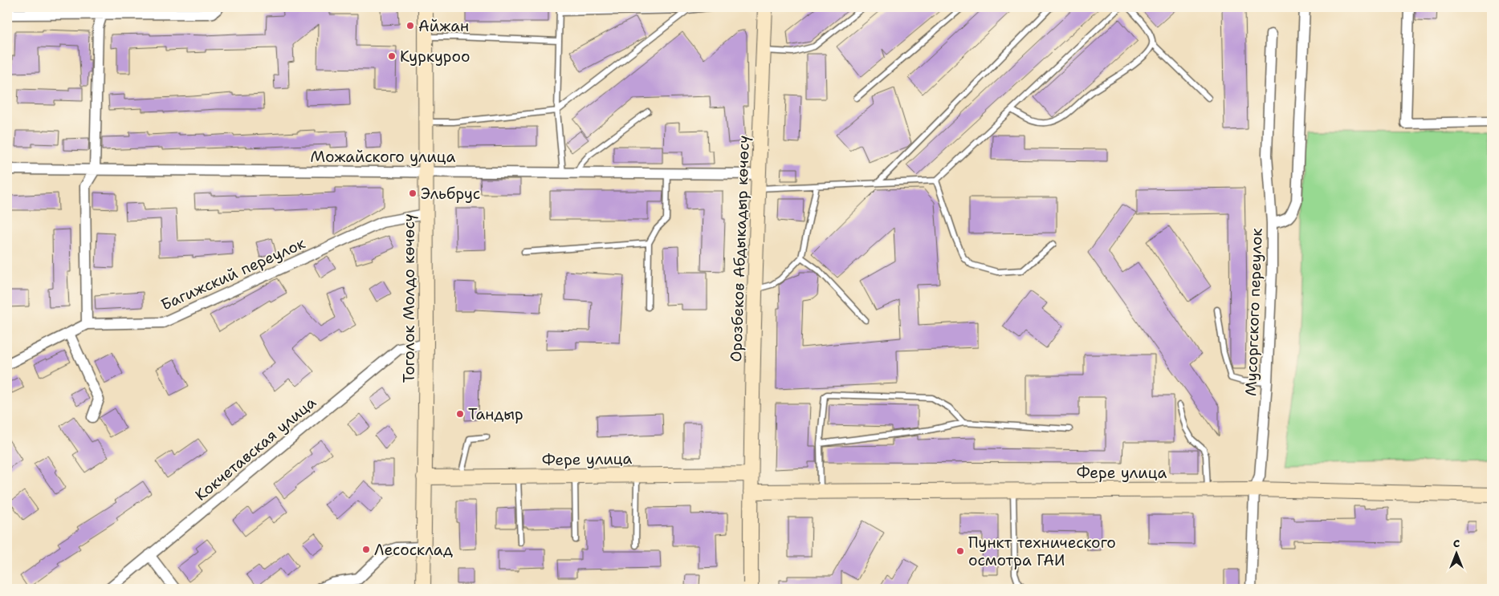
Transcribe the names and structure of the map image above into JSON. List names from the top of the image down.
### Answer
{
  "streets": {
    "street": [
      "Можайского улица",
      "Орозбеков Абдыкадыр көчөсү",
      "Багижский переулок",
      "Тоголок Молдо көчөсү",
      "Мусоргского переулок",
      "Кокчетавская улица",
      "Фере улица"
    ]
  },
  "crossings": [
    ["Можайского улица", "Орозбеков Абдыкадыр көчөсү"],
    ["Можайского улица", "Тоголок Молдо көчөсү"],
    ["Орозбеков Абдыкадыр көчөсү", "Фере улица"],
    ["Багижский переулок", "Тоголок Молдо көчөсү"],
    ["Тоголок Молдо көчөсү", "Кокчетавская улица"],
    ["Тоголок Молдо көчөсү", "Фере улица"],
    ["Мусоргского переулок", "Фере улица"]
  ],
  "places": [
    "Айжан",
    "Куркуроо",
    "Эльбрус",
    "Тандыр",
    "Лесосклад",
    "Пункт технического осмотра ГАИ"
  ],
  "north": "top"
}
